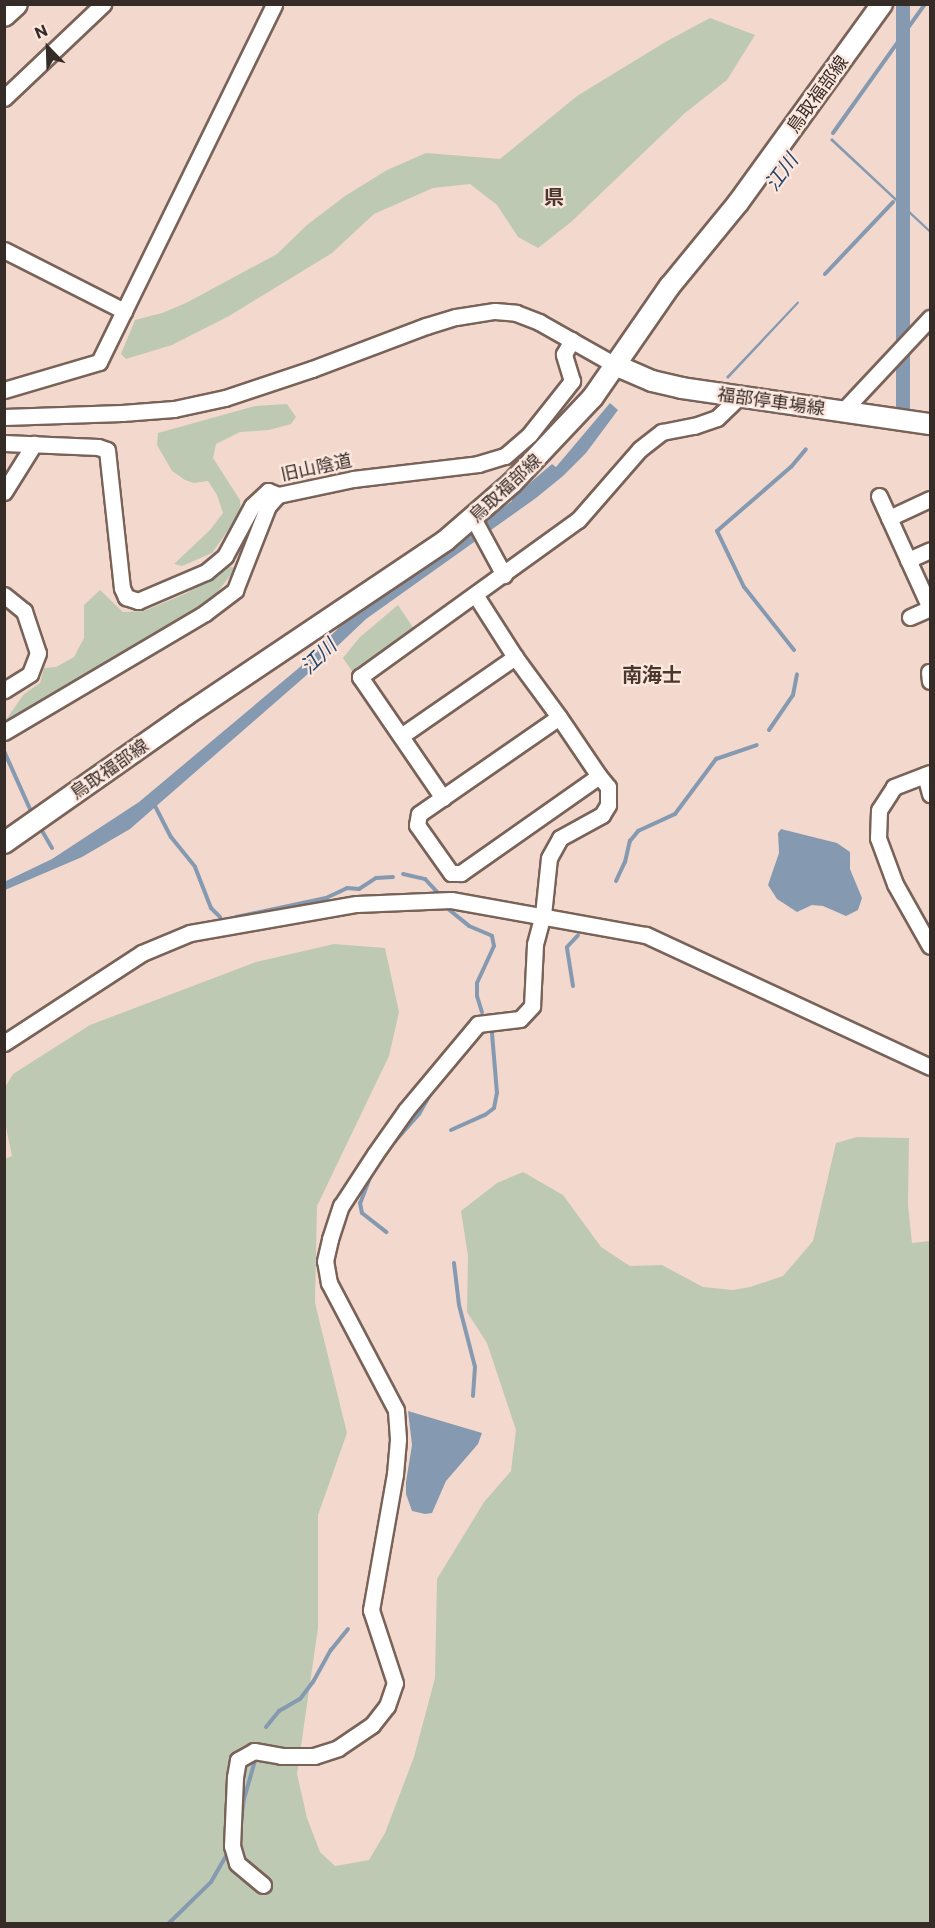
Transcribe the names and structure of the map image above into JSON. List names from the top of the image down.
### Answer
{
  "streets": {
    "main road": ["鳥取福部線", "福部停車場線"],
    "street": ["旧山陰道"]
  },
  "crossings": [
    ["鳥取福部線", "福部停車場線"]
  ],
  "districts": ["県", "南海士"],
  "water": ["江川"],
  "north": "top left"
}
